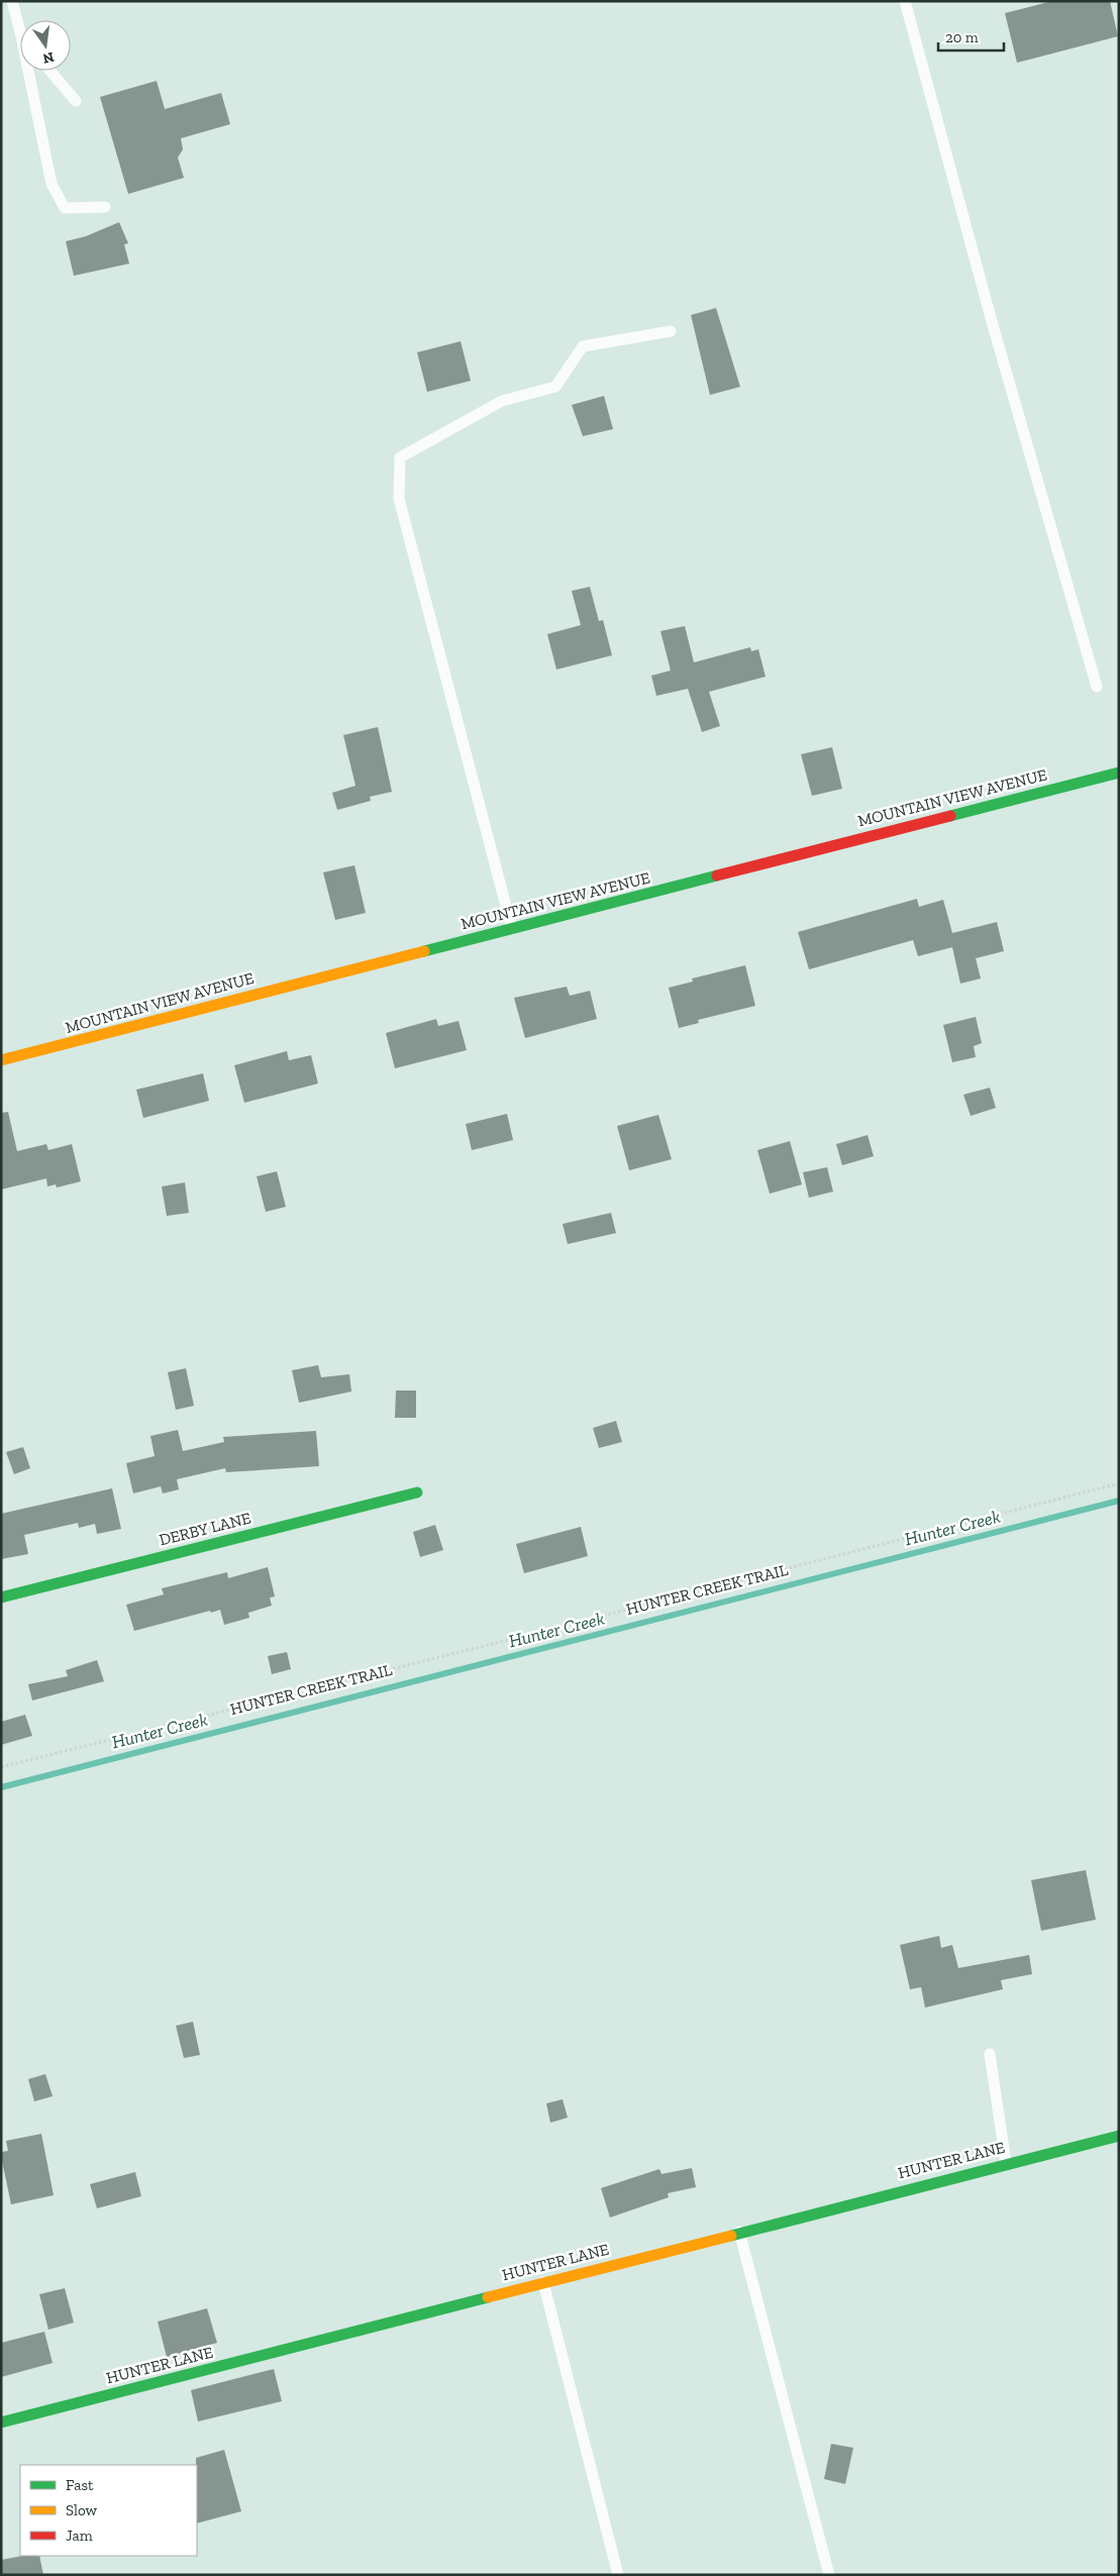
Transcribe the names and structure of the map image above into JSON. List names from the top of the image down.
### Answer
{
  "streets": {
    "street": ["MOUNTAIN VIEW AVENUE", "DERBY LANE", "HUNTER LANE"],
    "path": ["HUNTER CREEK TRAIL"]
  },
  "water": ["Hunter Creek"],
  "legend": ["Fast", "Slow", "Jam"],
  "scale_bar": "20 m",
  "north": "bottom"
}
